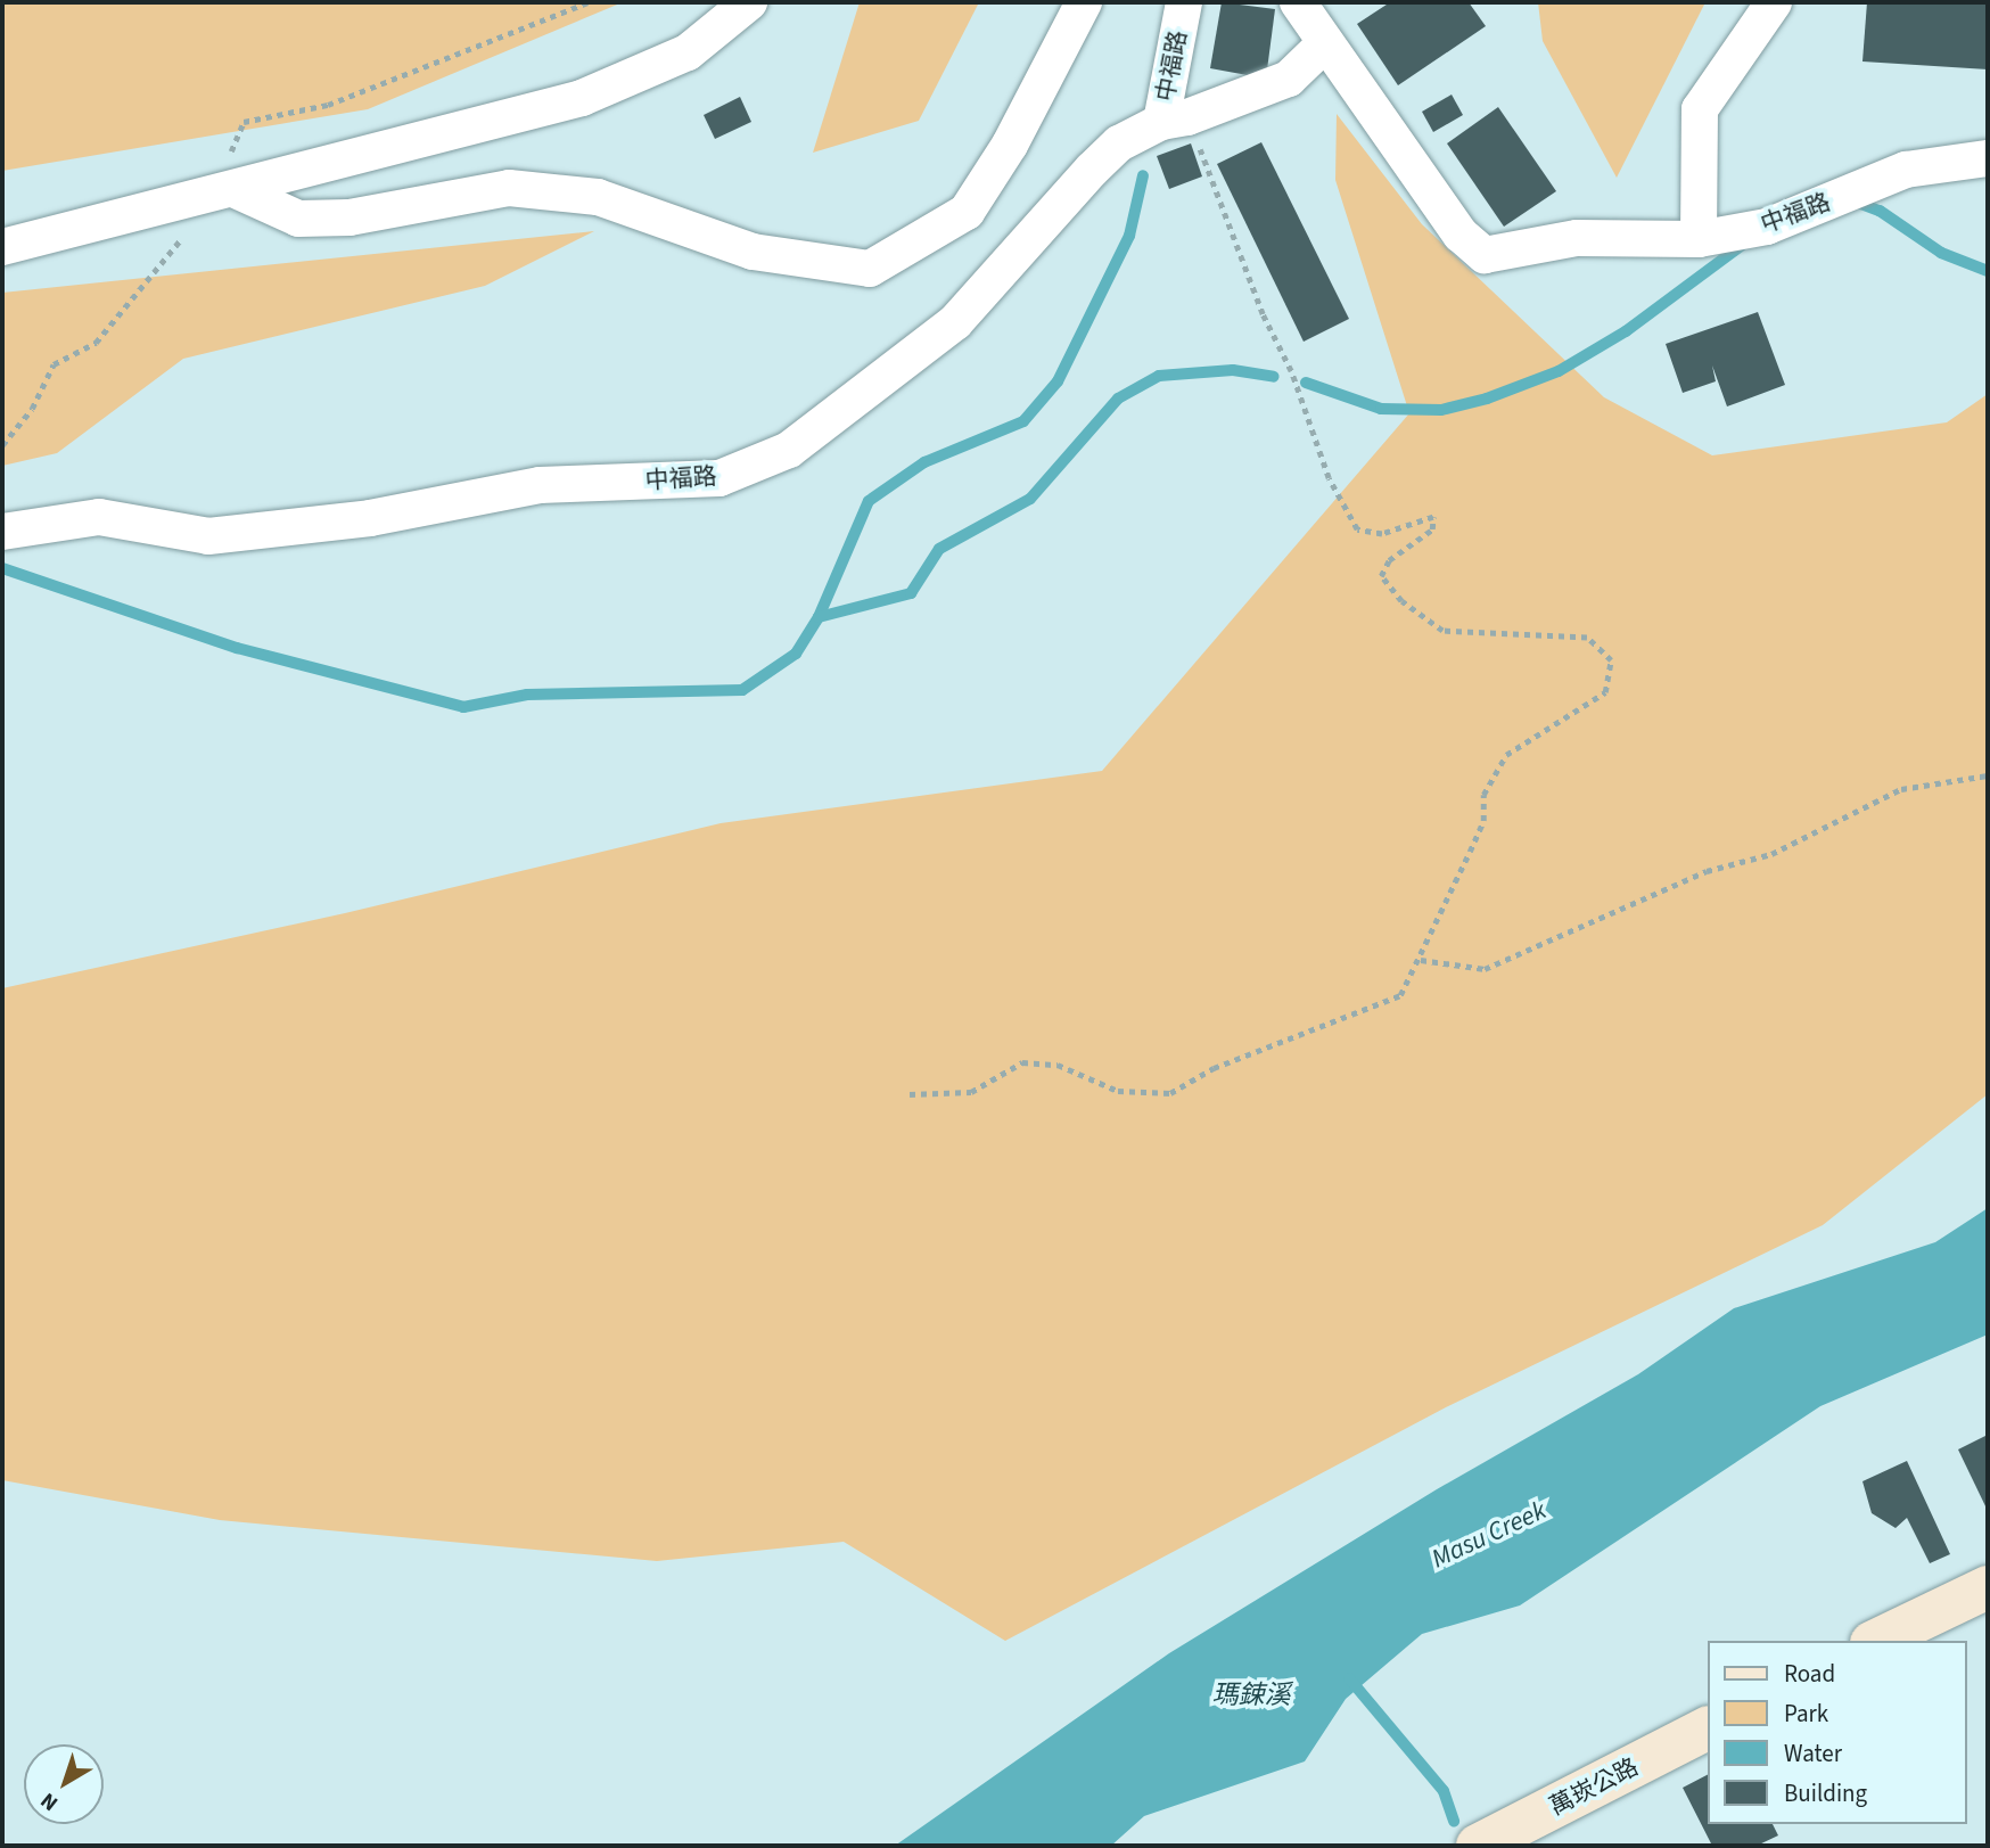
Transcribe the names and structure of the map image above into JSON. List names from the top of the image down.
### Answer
{
  "streets": {
    "street": ["中福路", "萬崁公路"]
  },
  "water": ["Masu Creek", "瑪鋉溪"],
  "legend": [
    "Road",
    "Park",
    "Water",
    "Building"
  ],
  "north": "bottom left"
}
